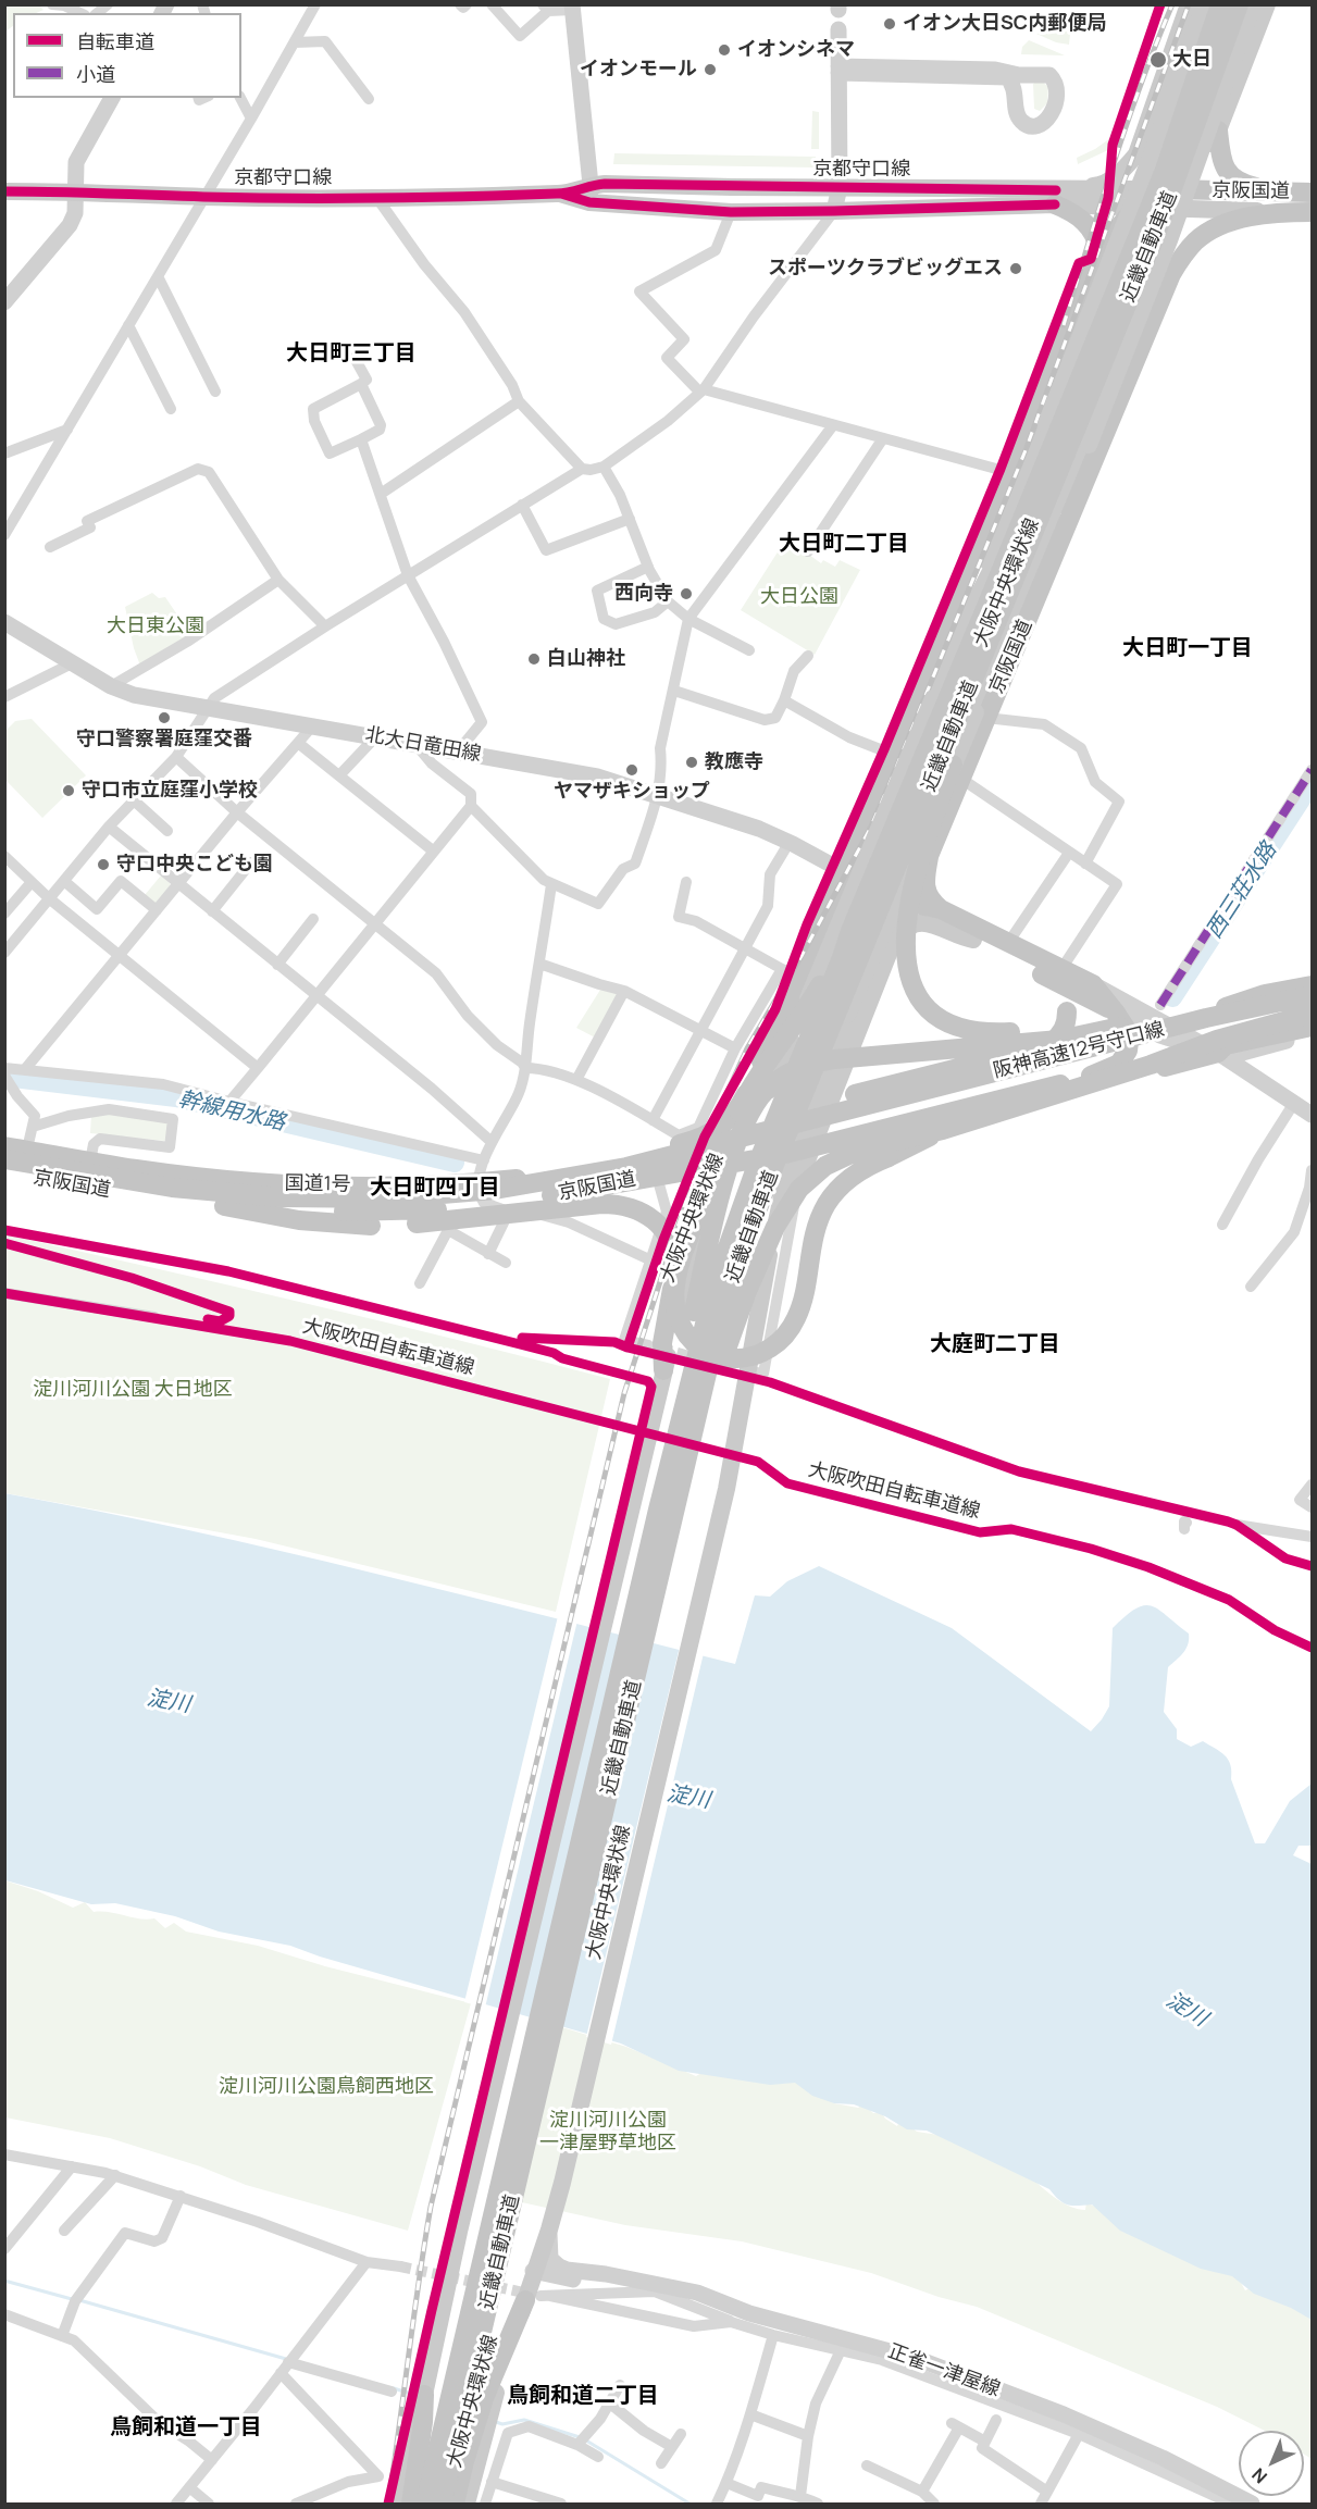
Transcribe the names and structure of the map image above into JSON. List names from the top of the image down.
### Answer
{
  "streets": {
    "highway": [
      "京阪国道",
      "近畿自動車道",
      "阪神高速12号守口線",
      "国道1号"
    ],
    "main road": [
      "京都守口線",
      "大阪中央環状線",
      "北大日竜田線",
      "正雀一津屋線"
    ],
    "cycle path": ["大阪吹田自転車道線"]
  },
  "crossings": [
    ["京都守口線", "京阪国道"],
    ["京阪国道", "大阪中央環状線"],
    ["京阪国道", "北大日竜田線"],
    ["京阪国道", "国道1号"],
    ["大阪中央環状線", "正雀一津屋線"],
    ["北大日竜田線", "国道1号"]
  ],
  "districts": [
    "大日町三丁目",
    "大日町二丁目",
    "大日町一丁目",
    "大日町四丁目",
    "大庭町二丁目",
    "鳥飼和道二丁目",
    "鳥飼和道一丁目"
  ],
  "water": ["西三荘水路", "幹線用水路", "淀川"],
  "parks": [
    "大日公園",
    "大日東公園",
    "淀川河川公園 大日地区",
    "淀川河川公園鳥飼西地区",
    "淀川河川公園 一津屋野草地区"
  ],
  "places": [
    "イオン大日SC内郵便局",
    "イオンシネマ",
    "大日",
    "イオンモール",
    "スポーツクラブビッグエス",
    "西向寺",
    "白山神社",
    "守口警察署庭窪交番",
    "教應寺",
    "ヤマザキショップ",
    "守口市立庭窪小学校",
    "守口中央こども園"
  ],
  "legend": ["自転車道", "小道"],
  "north": "bottom left"
}
